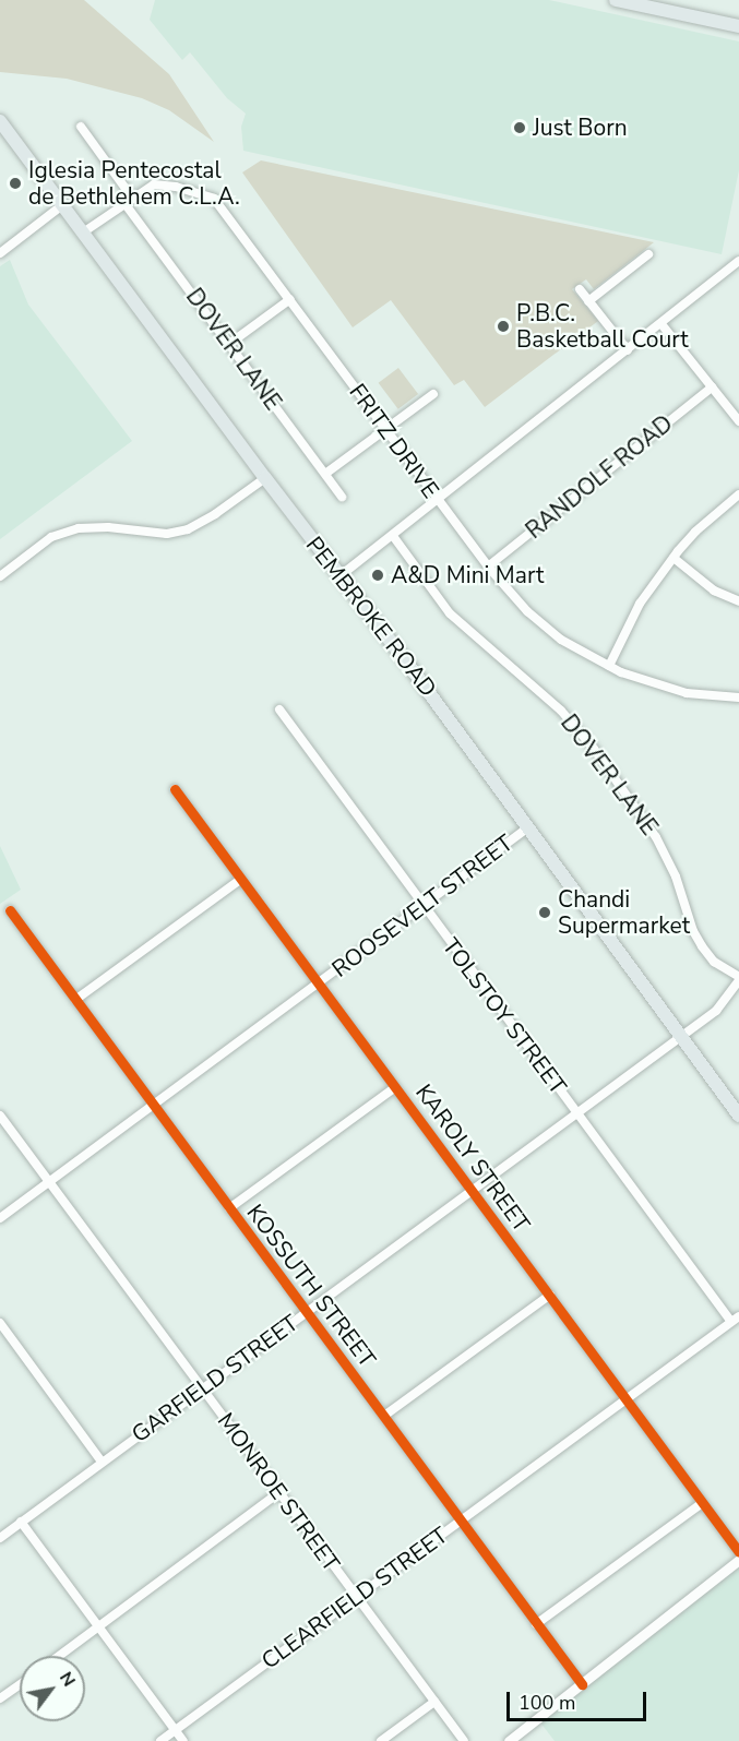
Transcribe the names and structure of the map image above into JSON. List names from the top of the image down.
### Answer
{
  "streets": {
    "main road": ["PEMBROKE ROAD"],
    "street": [
      "DOVER LANE",
      "FRITZ DRIVE",
      "RANDOLF ROAD",
      "ROOSEVELT STREET",
      "TOLSTOY STREET",
      "KAROLY STREET",
      "KOSSUTH STREET",
      "GARFIELD STREET",
      "MONROE STREET",
      "CLEARFIELD STREET"
    ]
  },
  "crossings": [
    ["DOVER LANE", "FRITZ DRIVE"],
    ["DOVER LANE", "GARFIELD STREET"],
    ["FRITZ DRIVE", "RANDOLF ROAD"],
    ["FRITZ DRIVE", "PEMBROKE ROAD"],
    ["PEMBROKE ROAD", "ROOSEVELT STREET"],
    ["PEMBROKE ROAD", "GARFIELD STREET"],
    ["ROOSEVELT STREET", "TOLSTOY STREET"],
    ["ROOSEVELT STREET", "KAROLY STREET"],
    ["ROOSEVELT STREET", "KOSSUTH STREET"],
    ["ROOSEVELT STREET", "MONROE STREET"],
    ["TOLSTOY STREET", "GARFIELD STREET"],
    ["TOLSTOY STREET", "CLEARFIELD STREET"],
    ["KAROLY STREET", "GARFIELD STREET"],
    ["KAROLY STREET", "CLEARFIELD STREET"],
    ["KOSSUTH STREET", "GARFIELD STREET"],
    ["KOSSUTH STREET", "CLEARFIELD STREET"],
    ["GARFIELD STREET", "MONROE STREET"],
    ["MONROE STREET", "CLEARFIELD STREET"]
  ],
  "places": [
    "Just Born",
    "Iglesia Pentecostal de Bethlehem C.L.A.",
    "P.B.C. Basketball Court",
    "A&D Mini Mart",
    "Chandi Supermarket"
  ],
  "scale_bar": "100 m",
  "north": "top right"
}
